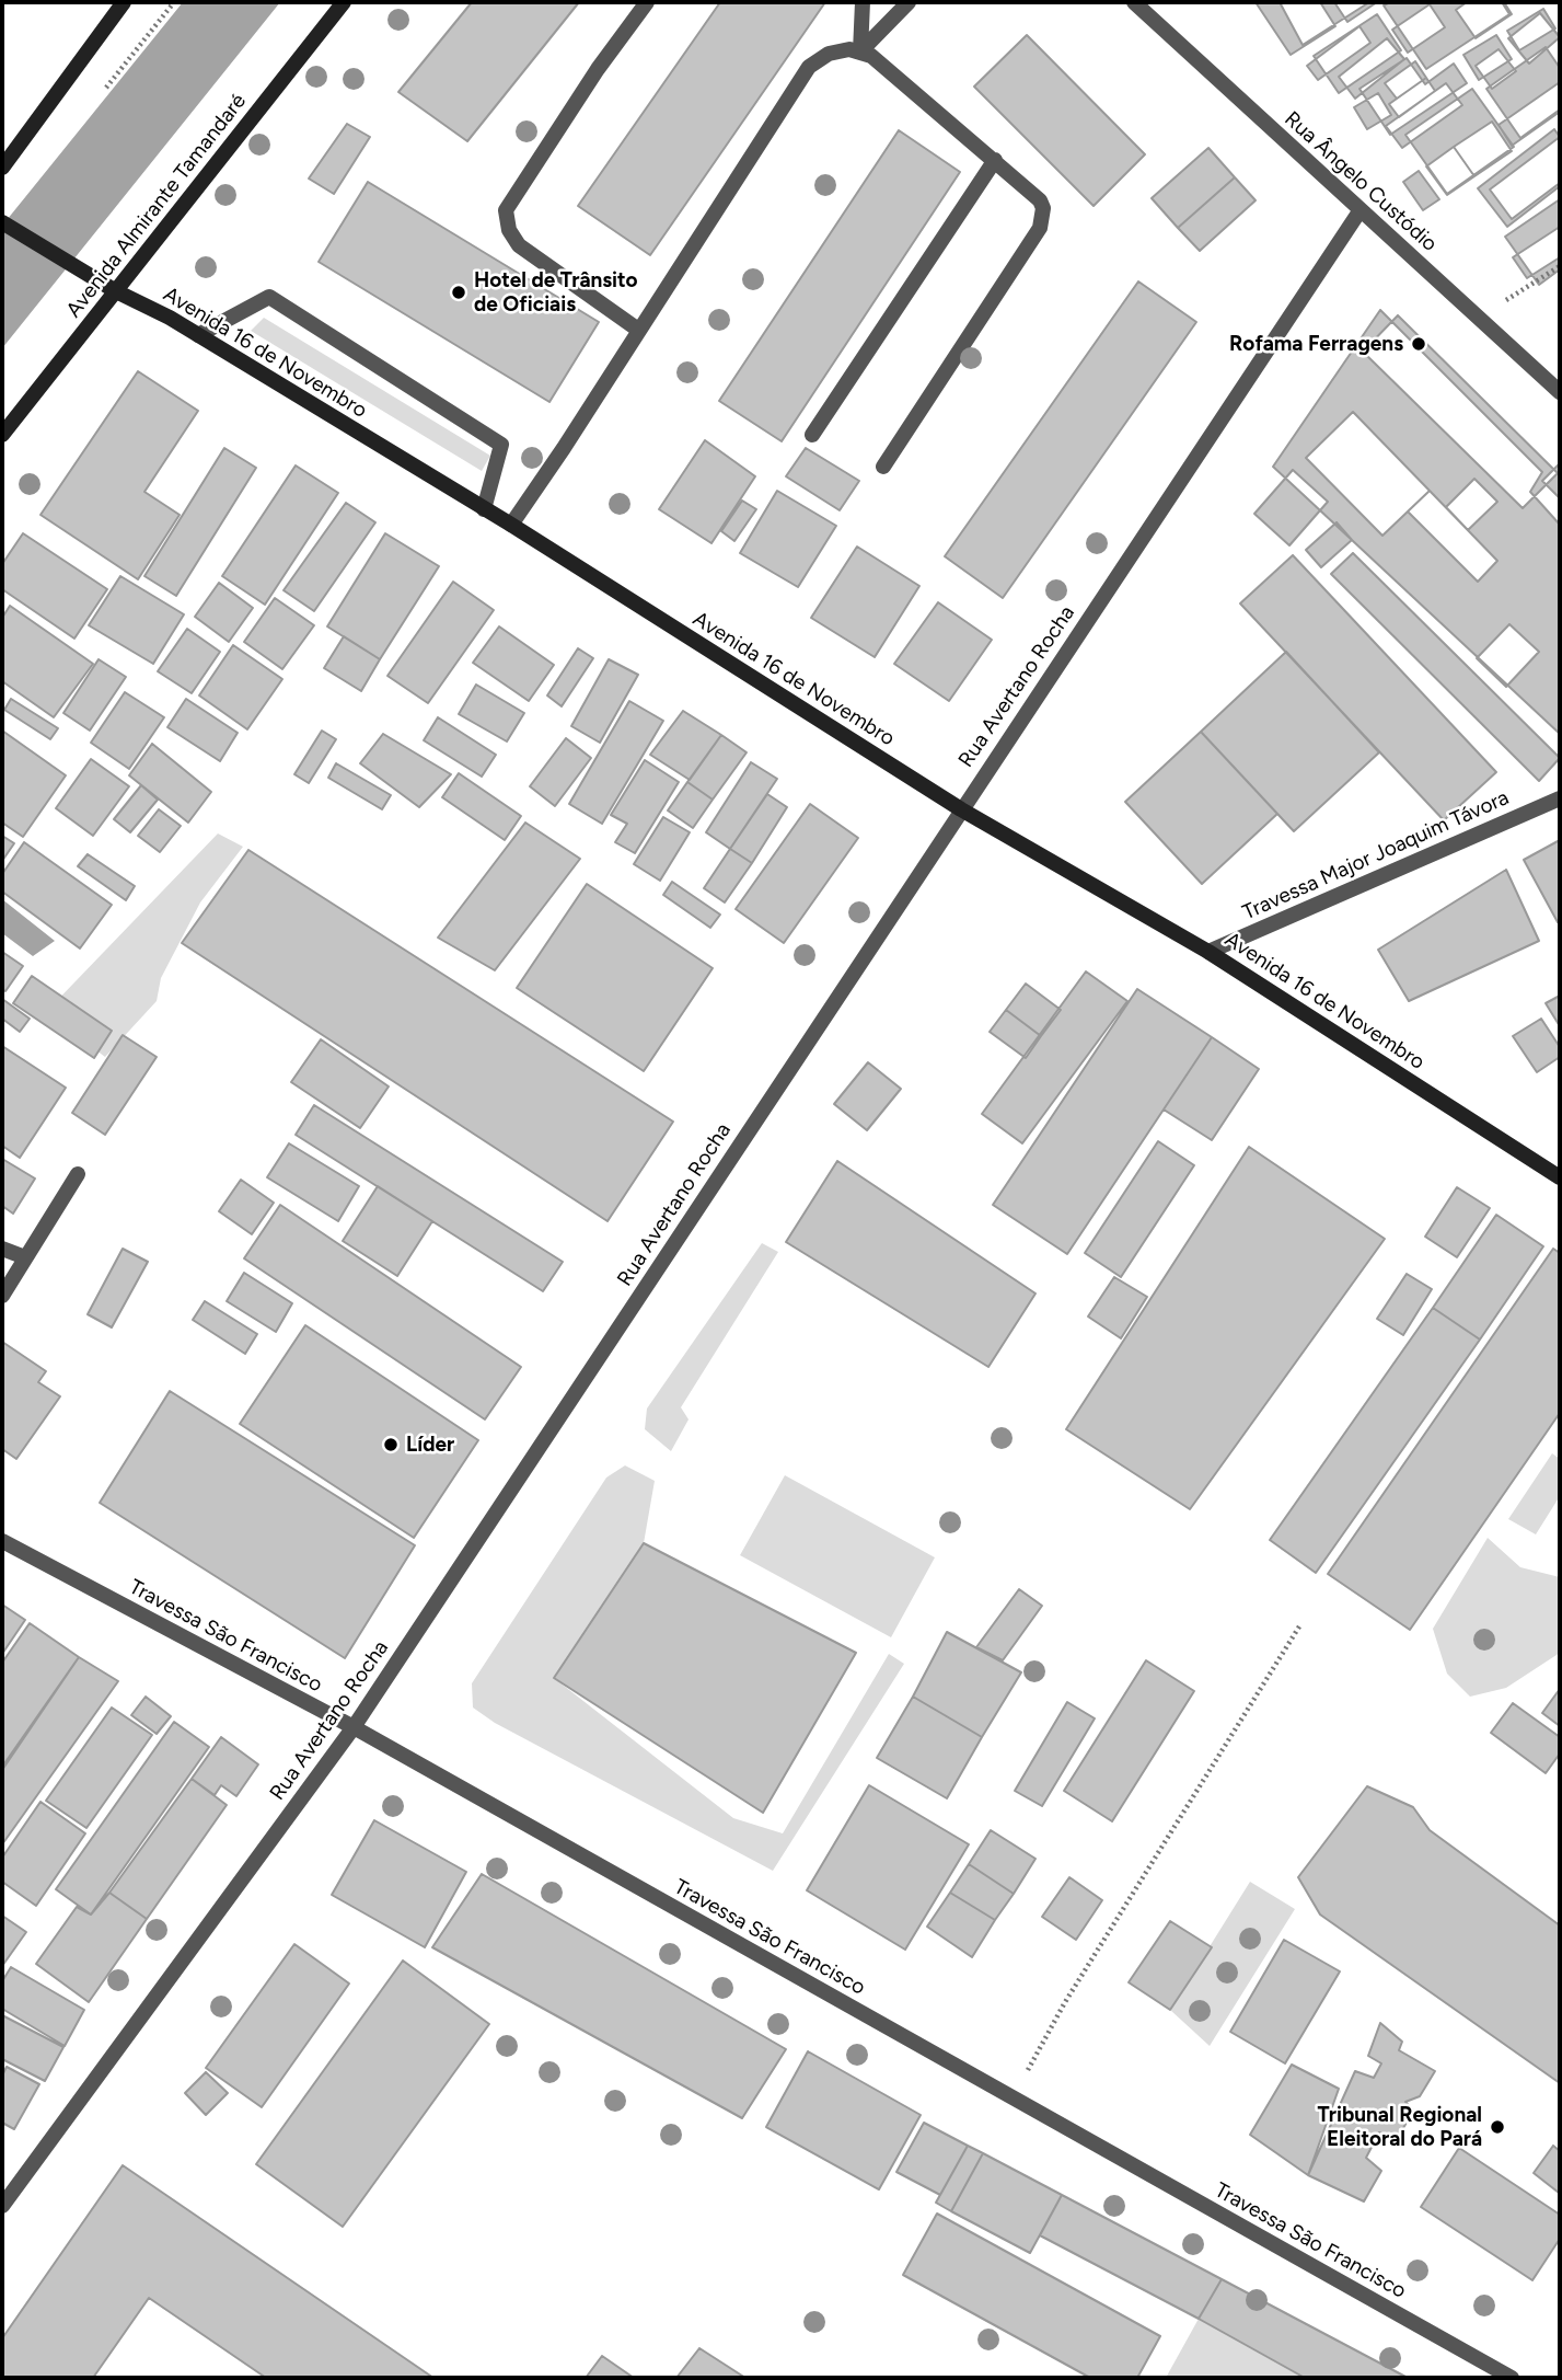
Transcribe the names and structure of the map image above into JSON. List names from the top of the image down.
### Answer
{
  "streets": {
    "main road": ["Avenida Almirante Tamandaré", "Avenida 16 de Novembro"],
    "street": [
      "Rua Ângelo Custódio",
      "Rua Avertano Rocha",
      "Travessa Major Joaquim Távora",
      "Travessa São Francisco"
    ]
  },
  "crossings": [
    ["Rua Ângelo Custódio", "Rua Avertano Rocha"],
    ["Avenida Almirante Tamandaré", "Avenida 16 de Novembro"],
    ["Avenida 16 de Novembro", "Rua Avertano Rocha"],
    ["Avenida 16 de Novembro", "Travessa Major Joaquim Távora"],
    ["Rua Avertano Rocha", "Travessa São Francisco"]
  ],
  "places": [
    "Hotel de Trânsito de Oficiais",
    "Rofama Ferragens",
    "Líder",
    "Tribunal Regional Eleitoral do Pará"
  ]
}
